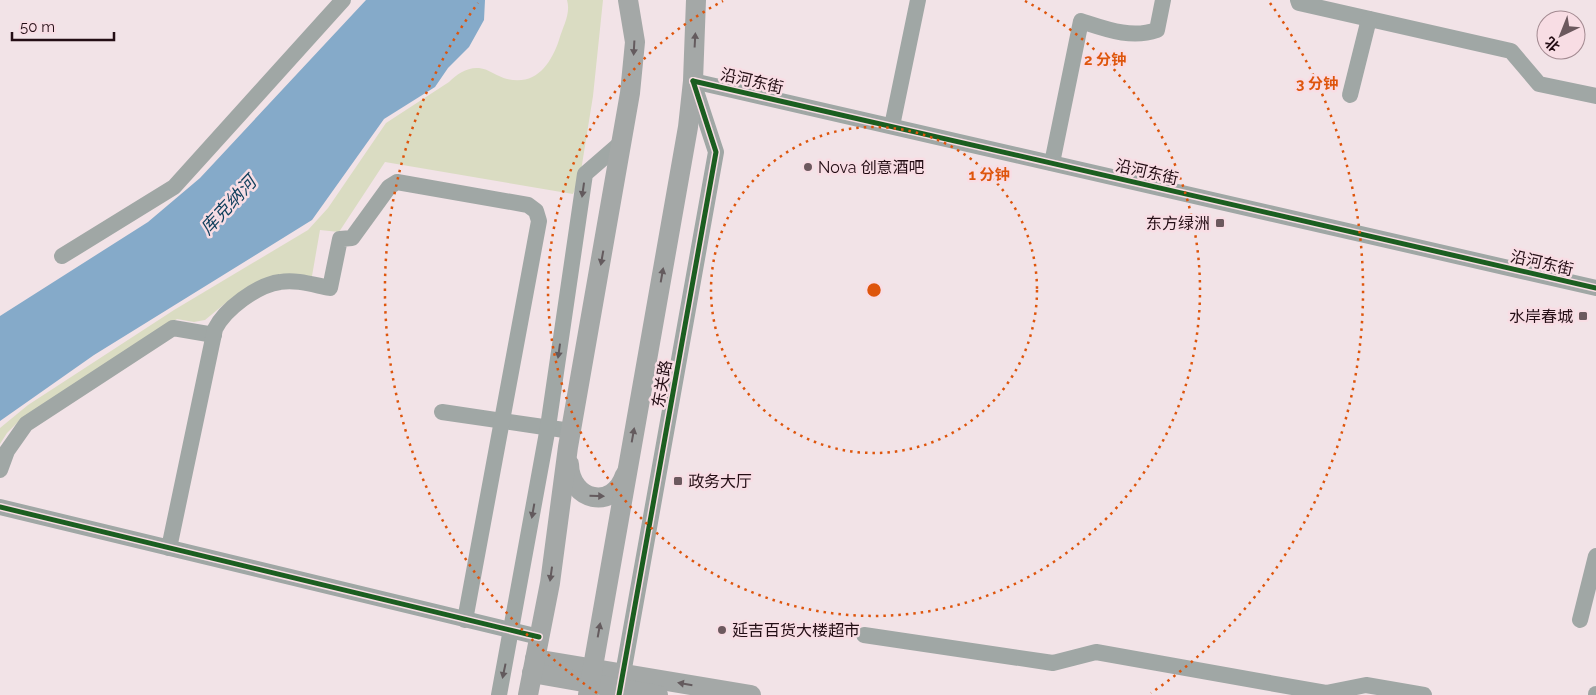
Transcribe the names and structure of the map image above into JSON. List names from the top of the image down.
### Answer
{
  "streets": {
    "main road": ["东关路"],
    "street": ["沿河东街"]
  },
  "crossings": [
    ["沿河东街", "东关路"]
  ],
  "water": ["库克纳河"],
  "places": {
    "other": ["Nova 创意酒吧", "延吉百货大楼超市"],
    "transit": ["东方绿洲", "水岸春城", "政务大厅"]
  },
  "scale_bar": "50 m",
  "north": "bottom left",
  "rings": ["2 分钟", "3 分钟", "1 分钟"]
}
